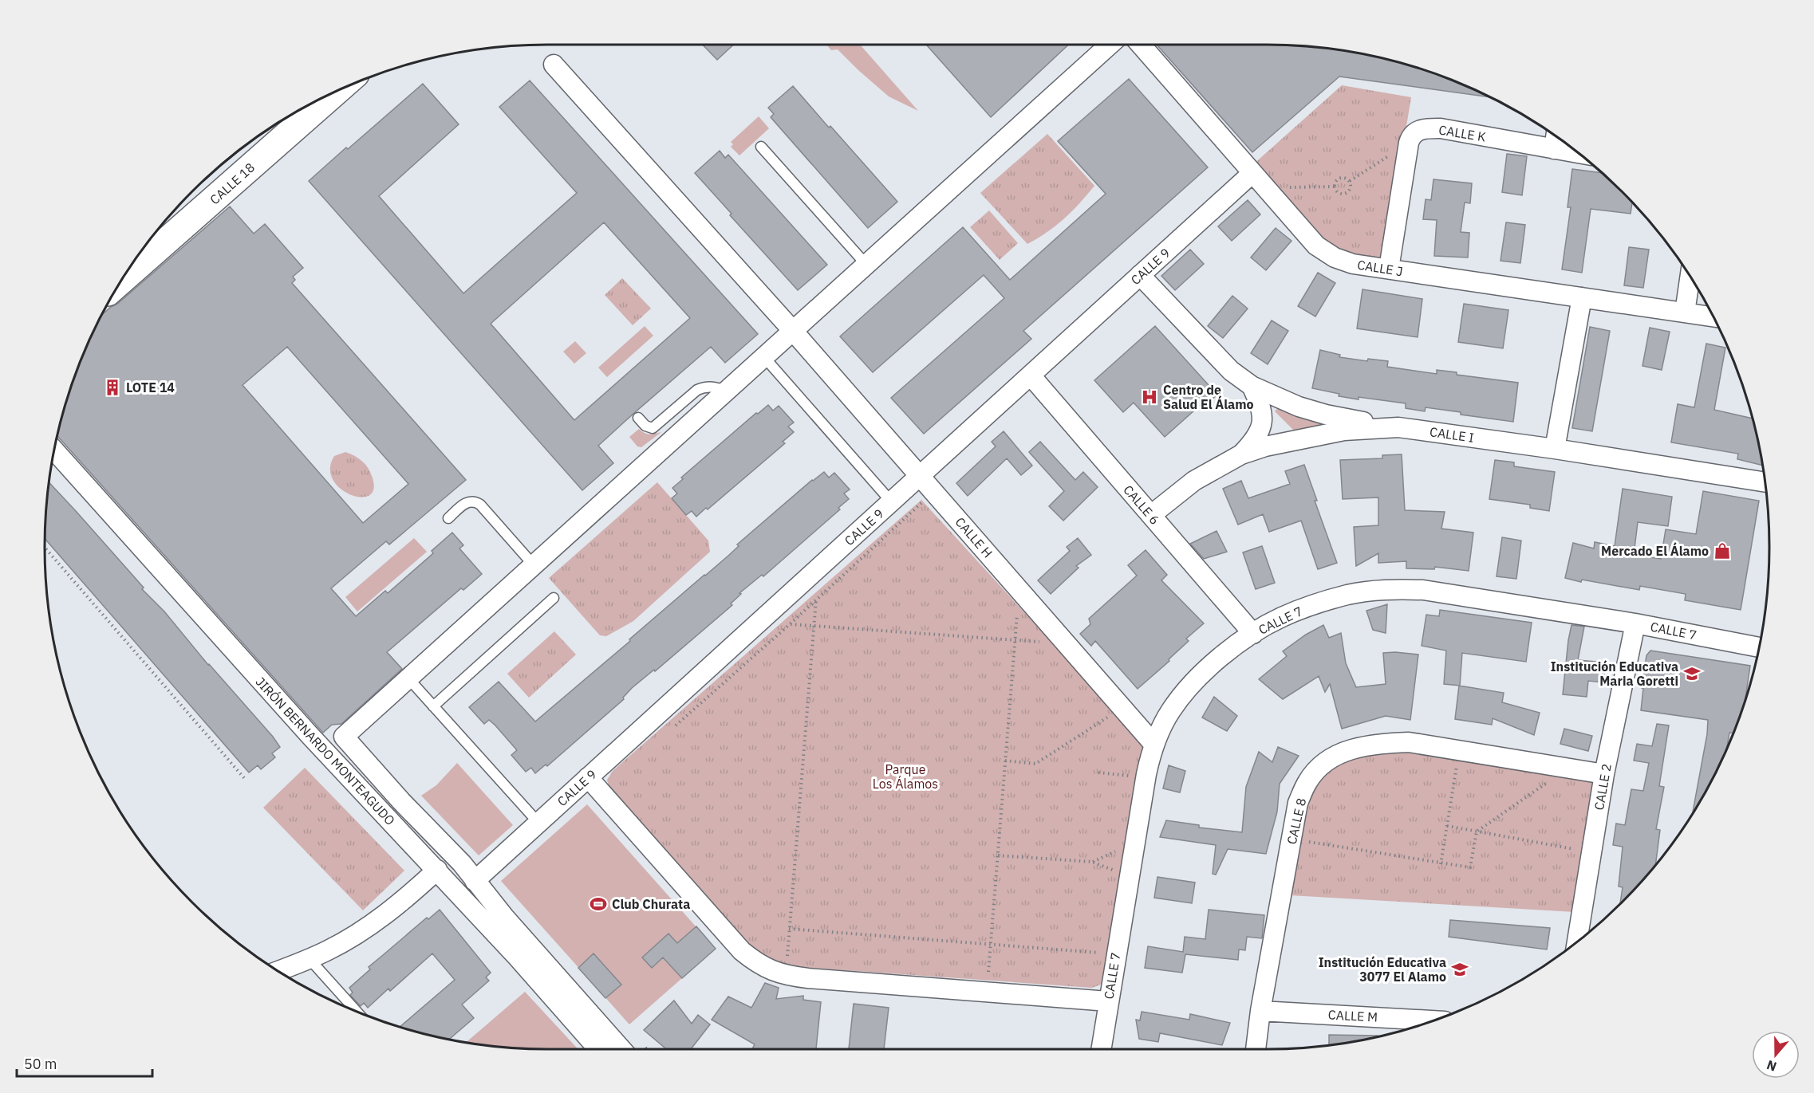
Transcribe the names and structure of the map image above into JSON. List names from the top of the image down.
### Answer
{
  "streets": {
    "street": [
      "CALLE K",
      "CALLE 18",
      "CALLE 9",
      "CALLE J",
      "CALLE I",
      "CALLE 6",
      "CALLE H",
      "CALLE 7",
      "JIRÓN BERNARDO MONTEAGUDO",
      "CALLE 2",
      "CALLE 8",
      "CALLE M"
    ]
  },
  "crossings": [
    ["CALLE 9", "CALLE J"],
    ["CALLE 9", "CALLE 6"],
    ["CALLE 9", "CALLE H"],
    ["CALLE 9", "JIRÓN BERNARDO MONTEAGUDO"],
    ["CALLE I", "CALLE 6"],
    ["CALLE 6", "CALLE 7"],
    ["CALLE H", "CALLE 7"],
    ["CALLE 7", "CALLE 2"],
    ["CALLE 2", "CALLE 8"],
    ["CALLE 8", "CALLE M"]
  ],
  "parks": ["Parque Los Álamos"],
  "places": {
    "building": ["LOTE 14"],
    "hospital": ["Centro de Salud El Álamo"],
    "shop": ["Mercado El Álamo"],
    "school or university": ["Institución Educativa Maria Goretti", "Institución Educativa 3077 El Alamo"],
    "sports": ["Club Churata"]
  },
  "scale_bar": "50 m",
  "north": "bottom"
}
